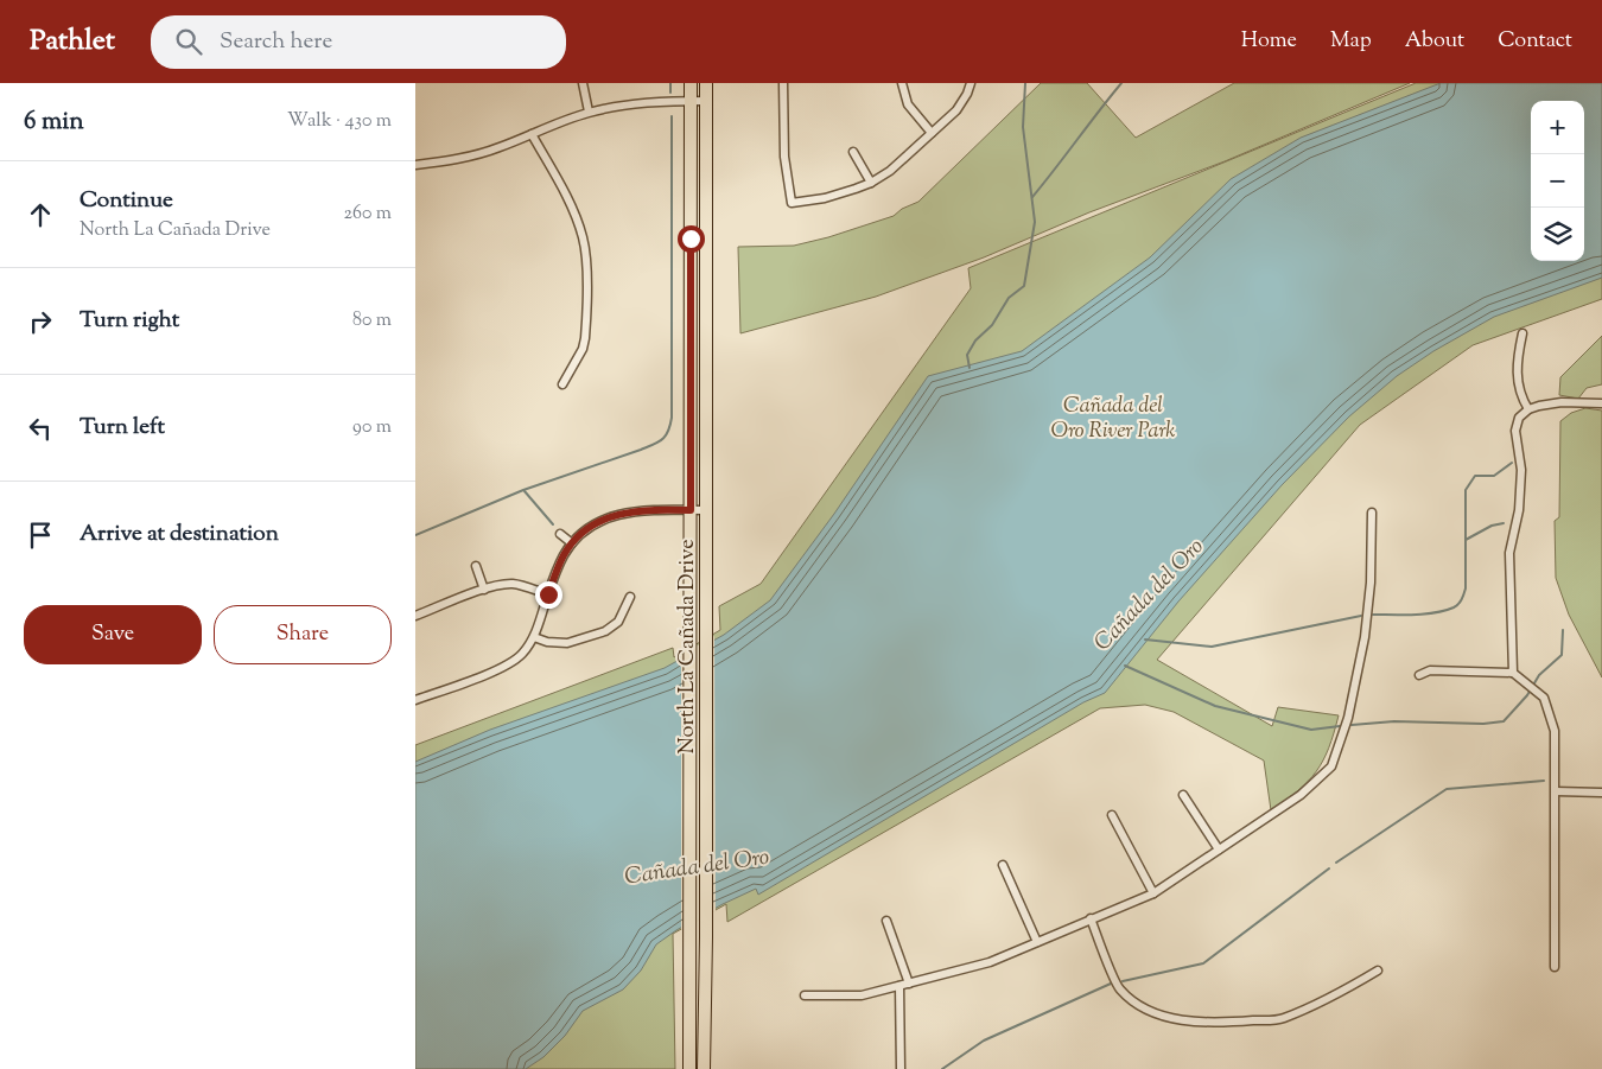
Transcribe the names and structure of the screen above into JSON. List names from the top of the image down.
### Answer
{
  "streets": {
    "main road": ["North La Cañada Drive"]
  },
  "water": ["Cañada del Oro"],
  "parks": ["Cañada del Oro River Park"],
  "page": {
    "header": "Pathlet",
    "search": "Search here",
    "nav": [
      "Home",
      "Map",
      "About",
      "Contact"
    ],
    "heading": ["6 min", "Walk · 430 m"],
    "map_buttons": ["+", "−"],
    "list": [
      ["Continue", "North La Cañada Drive", "260 m"],
      ["Turn right", "80 m"],
      ["Turn left", "90 m"],
      "Arrive at destination"
    ],
    "buttons": ["Save", "Share"]
  }
}
